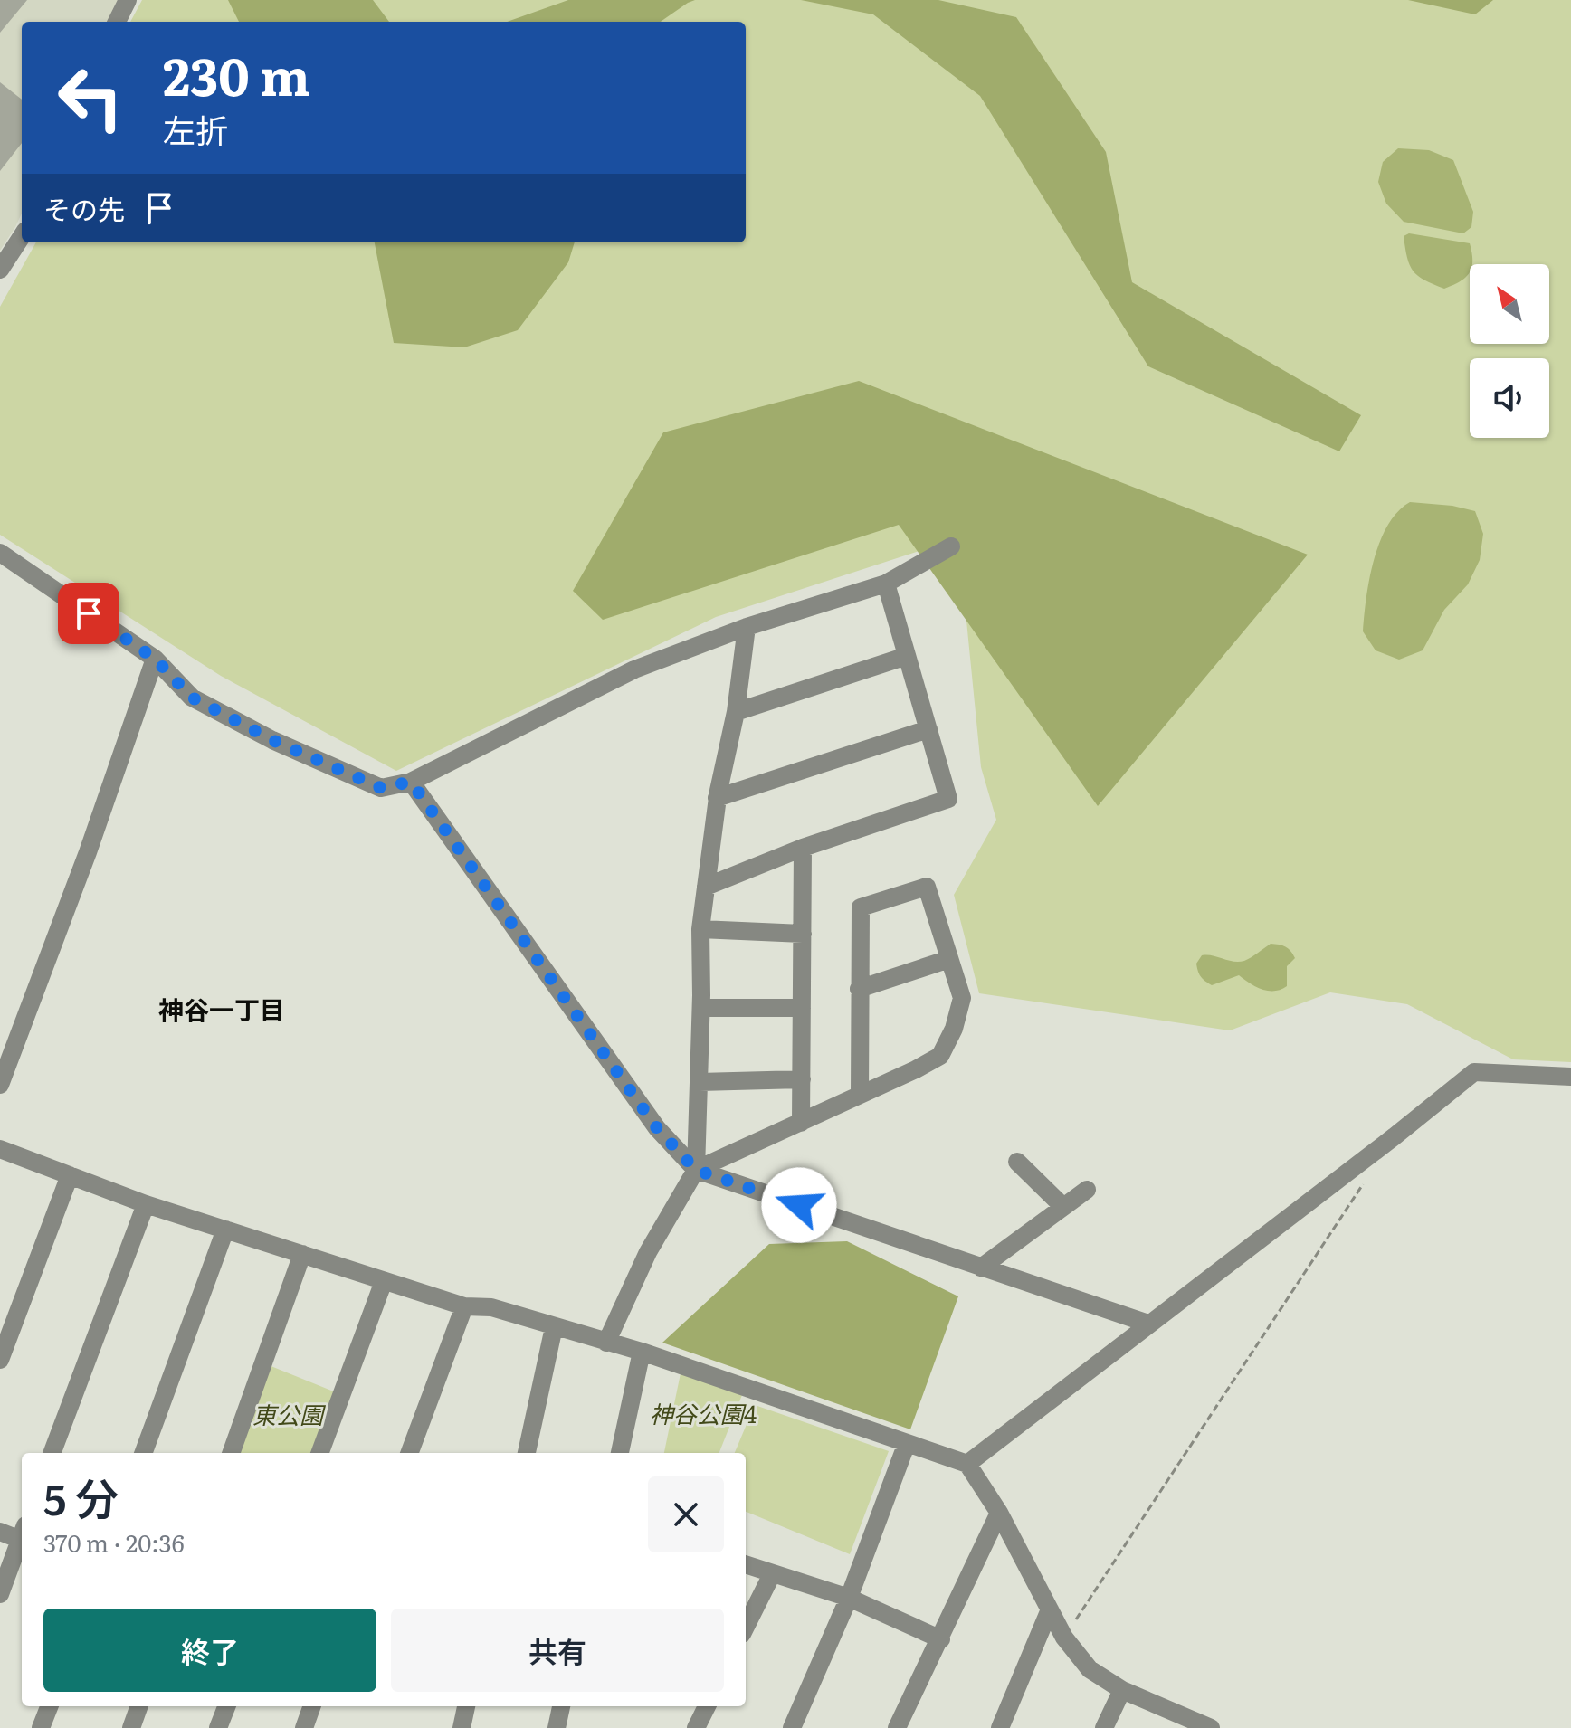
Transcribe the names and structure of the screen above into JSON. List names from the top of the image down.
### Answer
{
  "districts": ["神谷一丁目"],
  "parks": ["神谷公園4", "東公園"],
  "north": "top left",
  "page": {
    "turn": ["230 m", "左折"],
    "then": "その先",
    "heading": ["5 分", "370 m · 20:36"],
    "buttons": ["終了", "共有"]
  }
}
